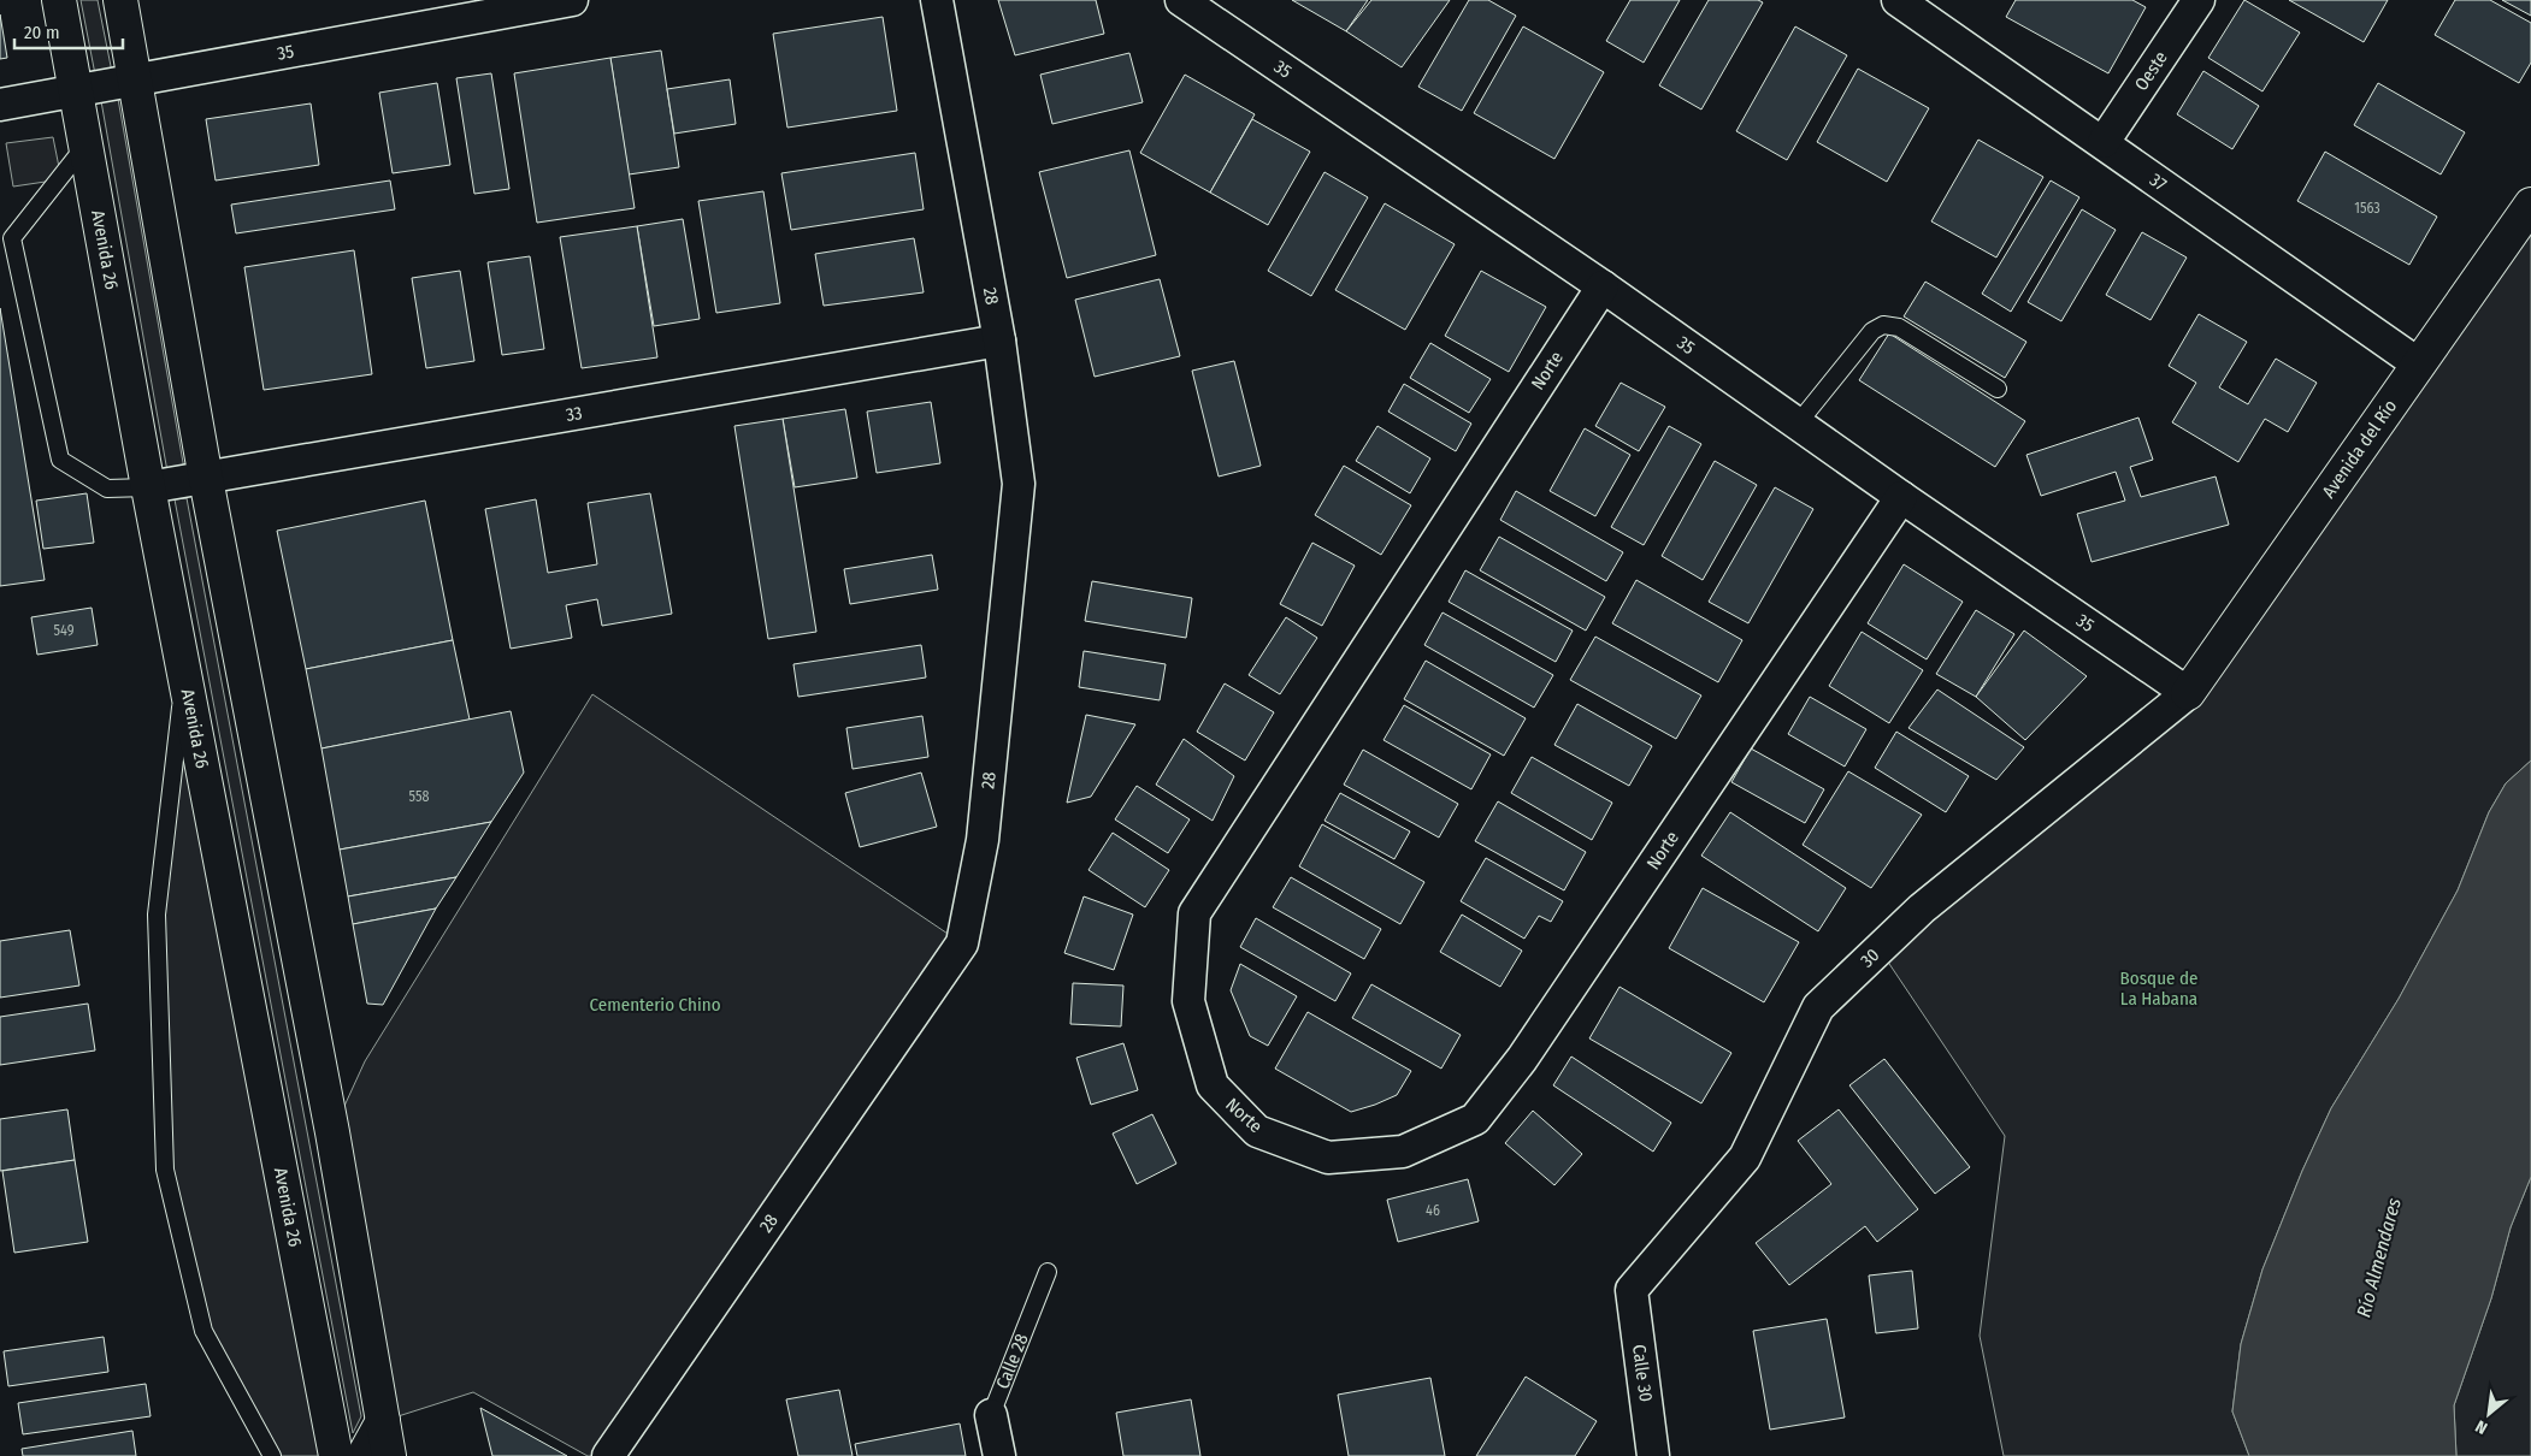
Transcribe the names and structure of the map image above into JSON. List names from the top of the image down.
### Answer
{
  "streets": {
    "main road": ["Avenida 26", "Avenida del Río"],
    "street": [
      "35",
      "Oeste",
      "37",
      "28",
      "Norte",
      "33",
      "30",
      "Calle 28",
      "Calle 30"
    ]
  },
  "crossings": [
    ["35", "Avenida 26"],
    ["35", "Norte"],
    ["35", "Avenida del Río"],
    ["35", "30"],
    ["Oeste", "37"],
    ["37", "Avenida del Río"],
    ["Avenida 26", "33"],
    ["28", "33"],
    ["Avenida del Río", "30"],
    ["30", "Calle 30"]
  ],
  "water": ["Río Almendares"],
  "parks": ["Bosque de La Habana", "Cementerio Chino"],
  "house_numbers": [
    "1563",
    "549",
    "558",
    "46"
  ],
  "scale_bar": "20 m",
  "north": "bottom left"
}
